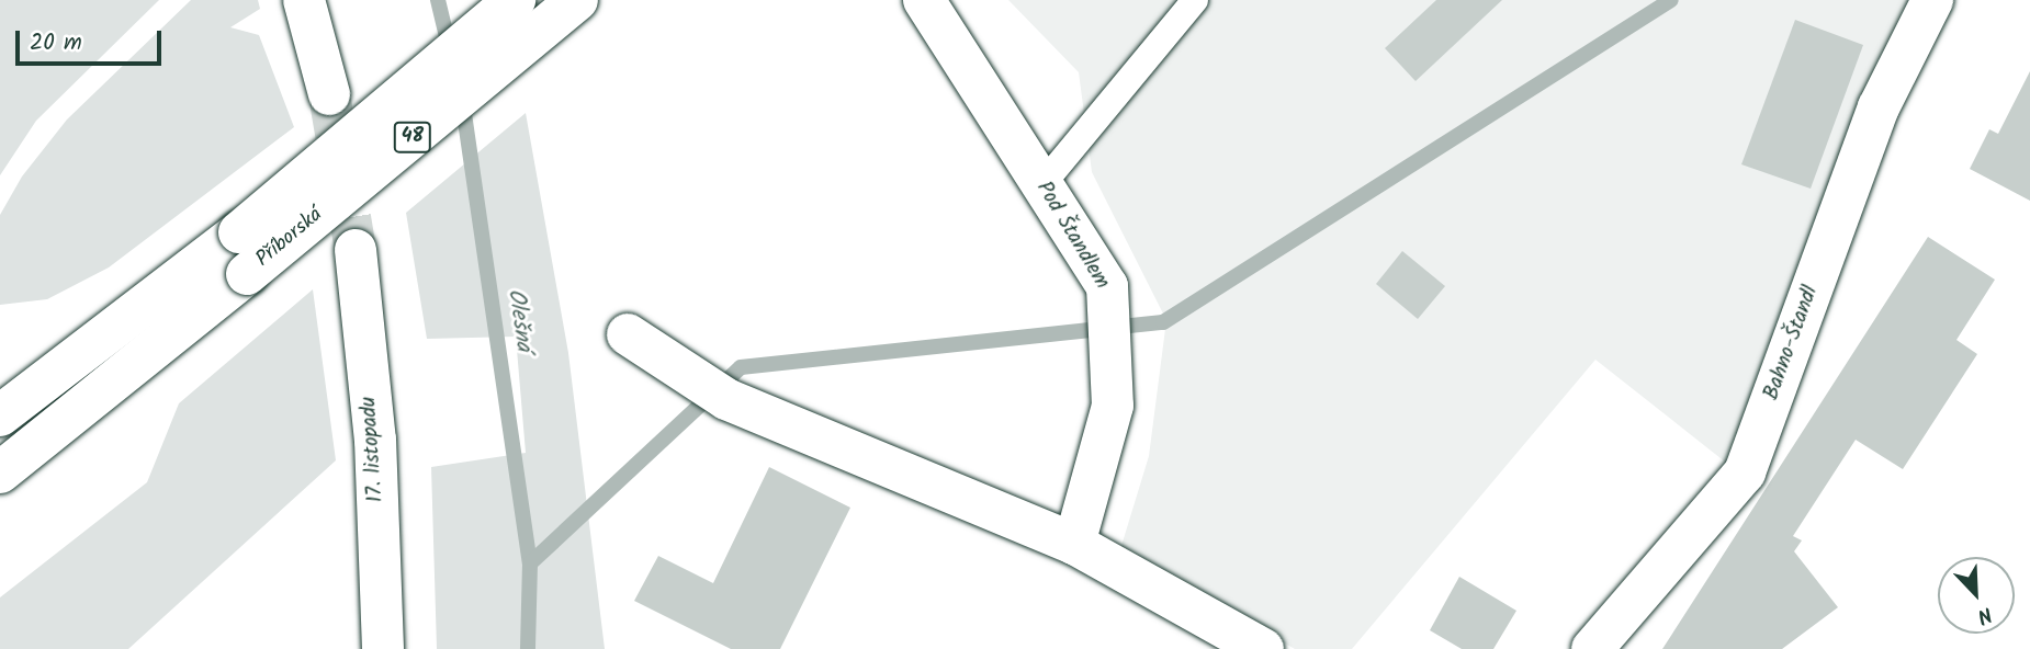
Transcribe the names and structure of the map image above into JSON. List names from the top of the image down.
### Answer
{
  "streets": {
    "street": [
      "48",
      "Pod Štandlem",
      "Příborská",
      "Bahno-Štandl",
      "17. listopadu"
    ]
  },
  "water": ["Olešná"],
  "scale_bar": "20 m",
  "north": "bottom right"
}
